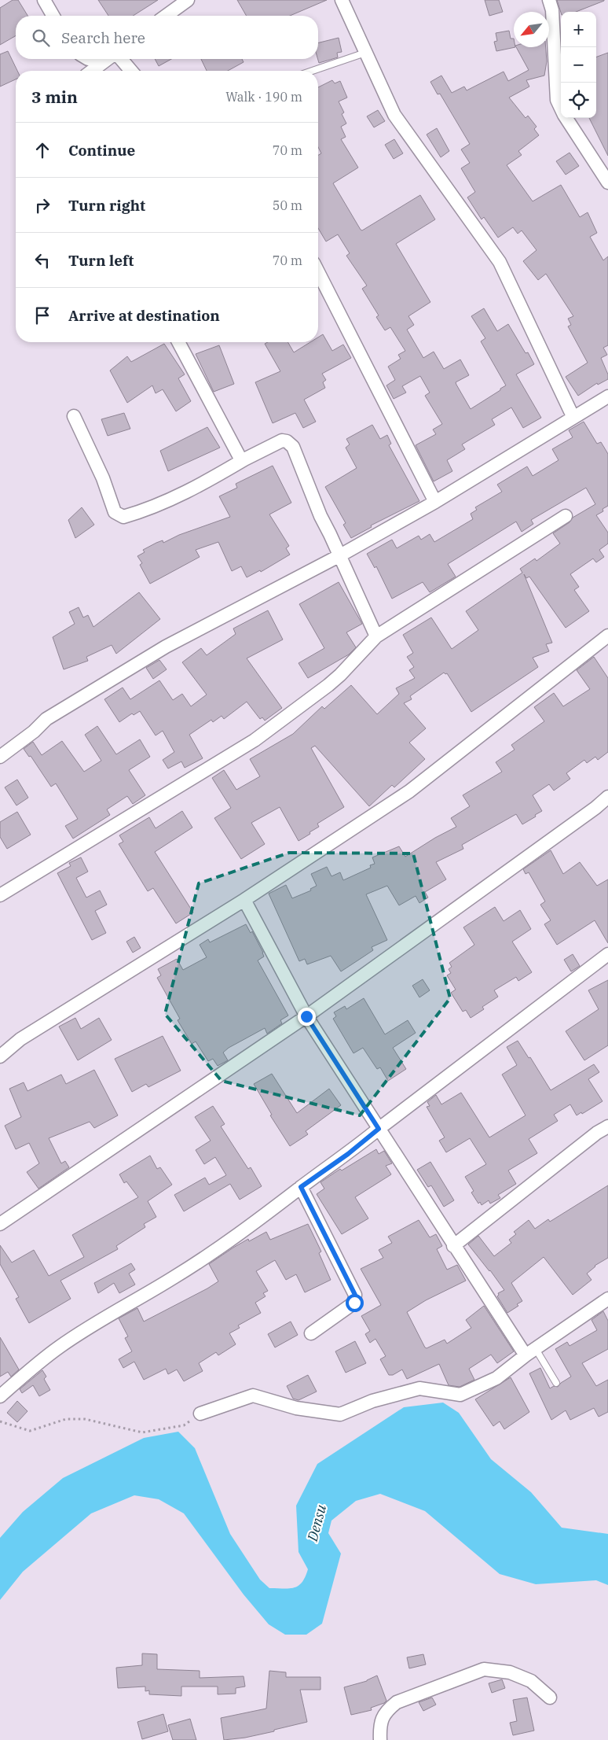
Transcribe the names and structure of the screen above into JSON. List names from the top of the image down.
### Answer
{
  "water": ["Densu"],
  "north": "bottom left",
  "page": {
    "map_buttons": ["+", "−"],
    "search": "Search here",
    "heading": ["3 min", "Walk · 190 m"],
    "list": [
      ["Continue", "70 m"],
      ["Turn right", "50 m"],
      ["Turn left", "70 m"],
      "Arrive at destination"
    ]
  }
}
